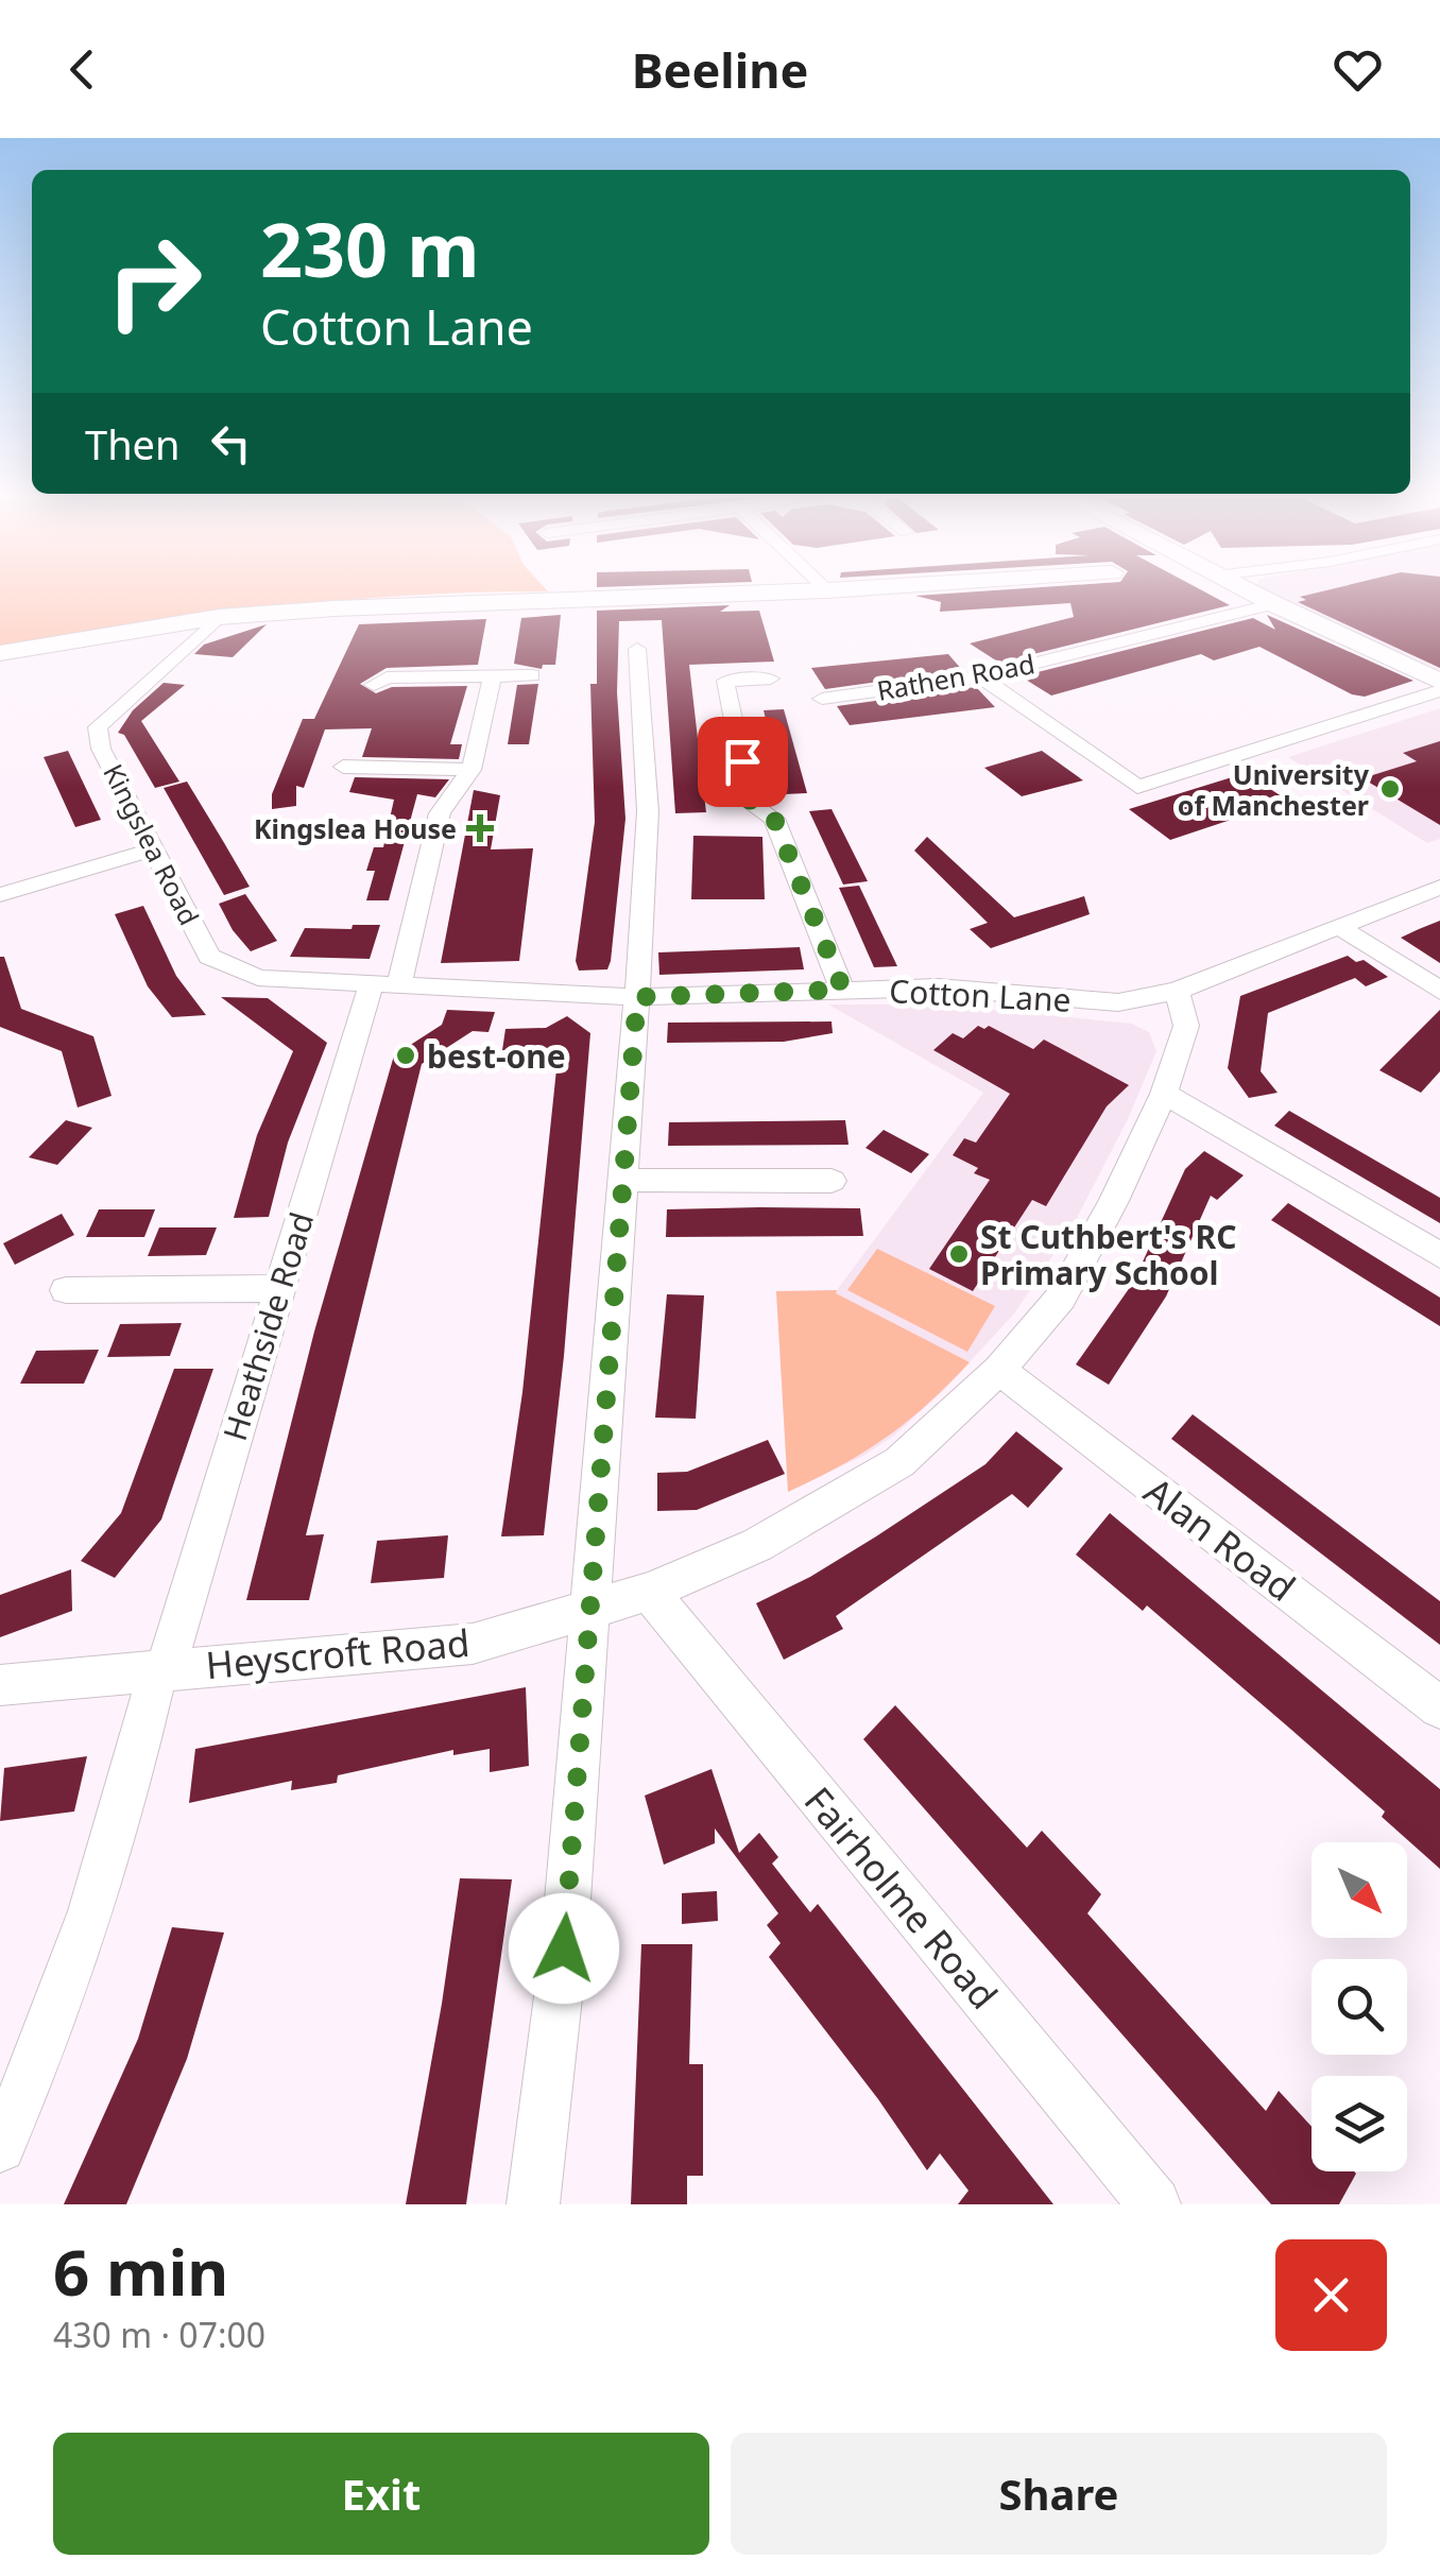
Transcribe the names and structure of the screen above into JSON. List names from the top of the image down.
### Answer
{
  "streets": {
    "street": [
      "Rathen Road",
      "Kingslea Road",
      "Cotton Lane",
      "Heathside Road",
      "Alan Road",
      "Heyscroft Road",
      "Fairholme Road"
    ]
  },
  "crossings": [
    ["Kingslea Road", "Cotton Lane"],
    ["Kingslea Road", "Heathside Road"],
    ["Cotton Lane", "Heathside Road"],
    ["Cotton Lane", "Heyscroft Road"],
    ["Heathside Road", "Heyscroft Road"],
    ["Alan Road", "Heyscroft Road"],
    ["Heyscroft Road", "Fairholme Road"]
  ],
  "places": {
    "other": ["University of Manchester", "best-one", "St Cuthbert's RC Primary School"],
    "health": ["Kingslea House"]
  },
  "north": "bottom right",
  "page": {
    "header": "Beeline",
    "turn": ["230 m", "Cotton Lane"],
    "then": "Then",
    "heading": ["6 min", "430 m · 07:00"],
    "buttons": ["Exit", "Share"]
  }
}
